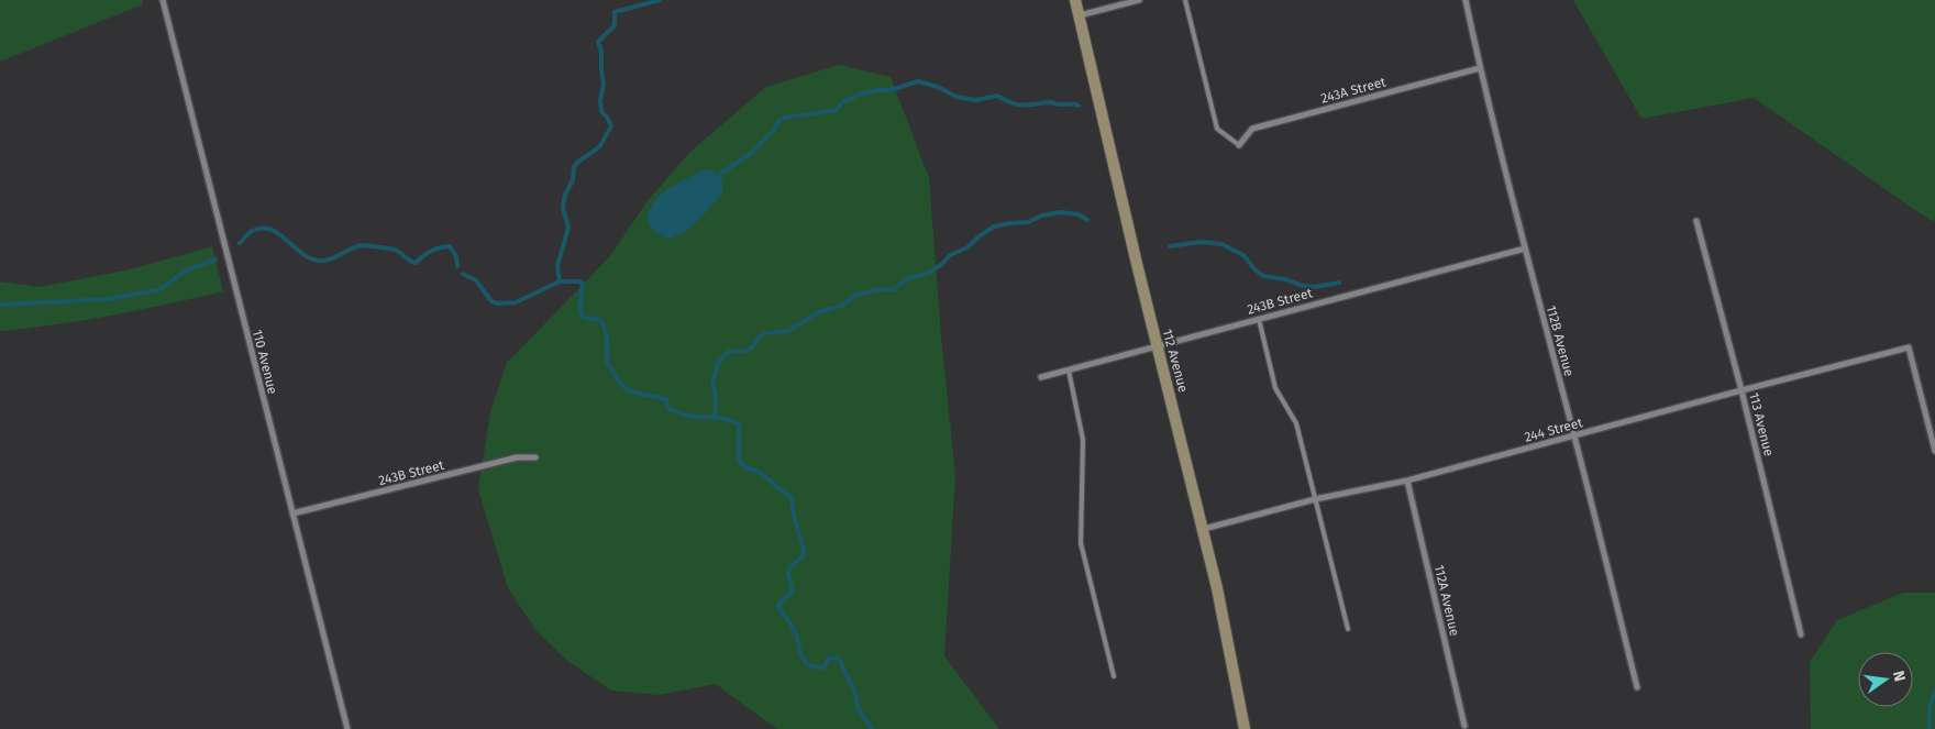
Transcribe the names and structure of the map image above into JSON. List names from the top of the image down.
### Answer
{
  "streets": {
    "main road": ["112 Avenue"],
    "street": [
      "243A Street",
      "243B Street",
      "112B Avenue",
      "110 Avenue",
      "113 Avenue",
      "244 Street",
      "112A Avenue"
    ]
  },
  "crossings": [
    ["243A Street", "112B Avenue"],
    ["243B Street", "112B Avenue"],
    ["243B Street", "112 Avenue"],
    ["243B Street", "110 Avenue"],
    ["112B Avenue", "244 Street"],
    ["112 Avenue", "244 Street"],
    ["113 Avenue", "244 Street"],
    ["244 Street", "112A Avenue"]
  ],
  "north": "right"
}
